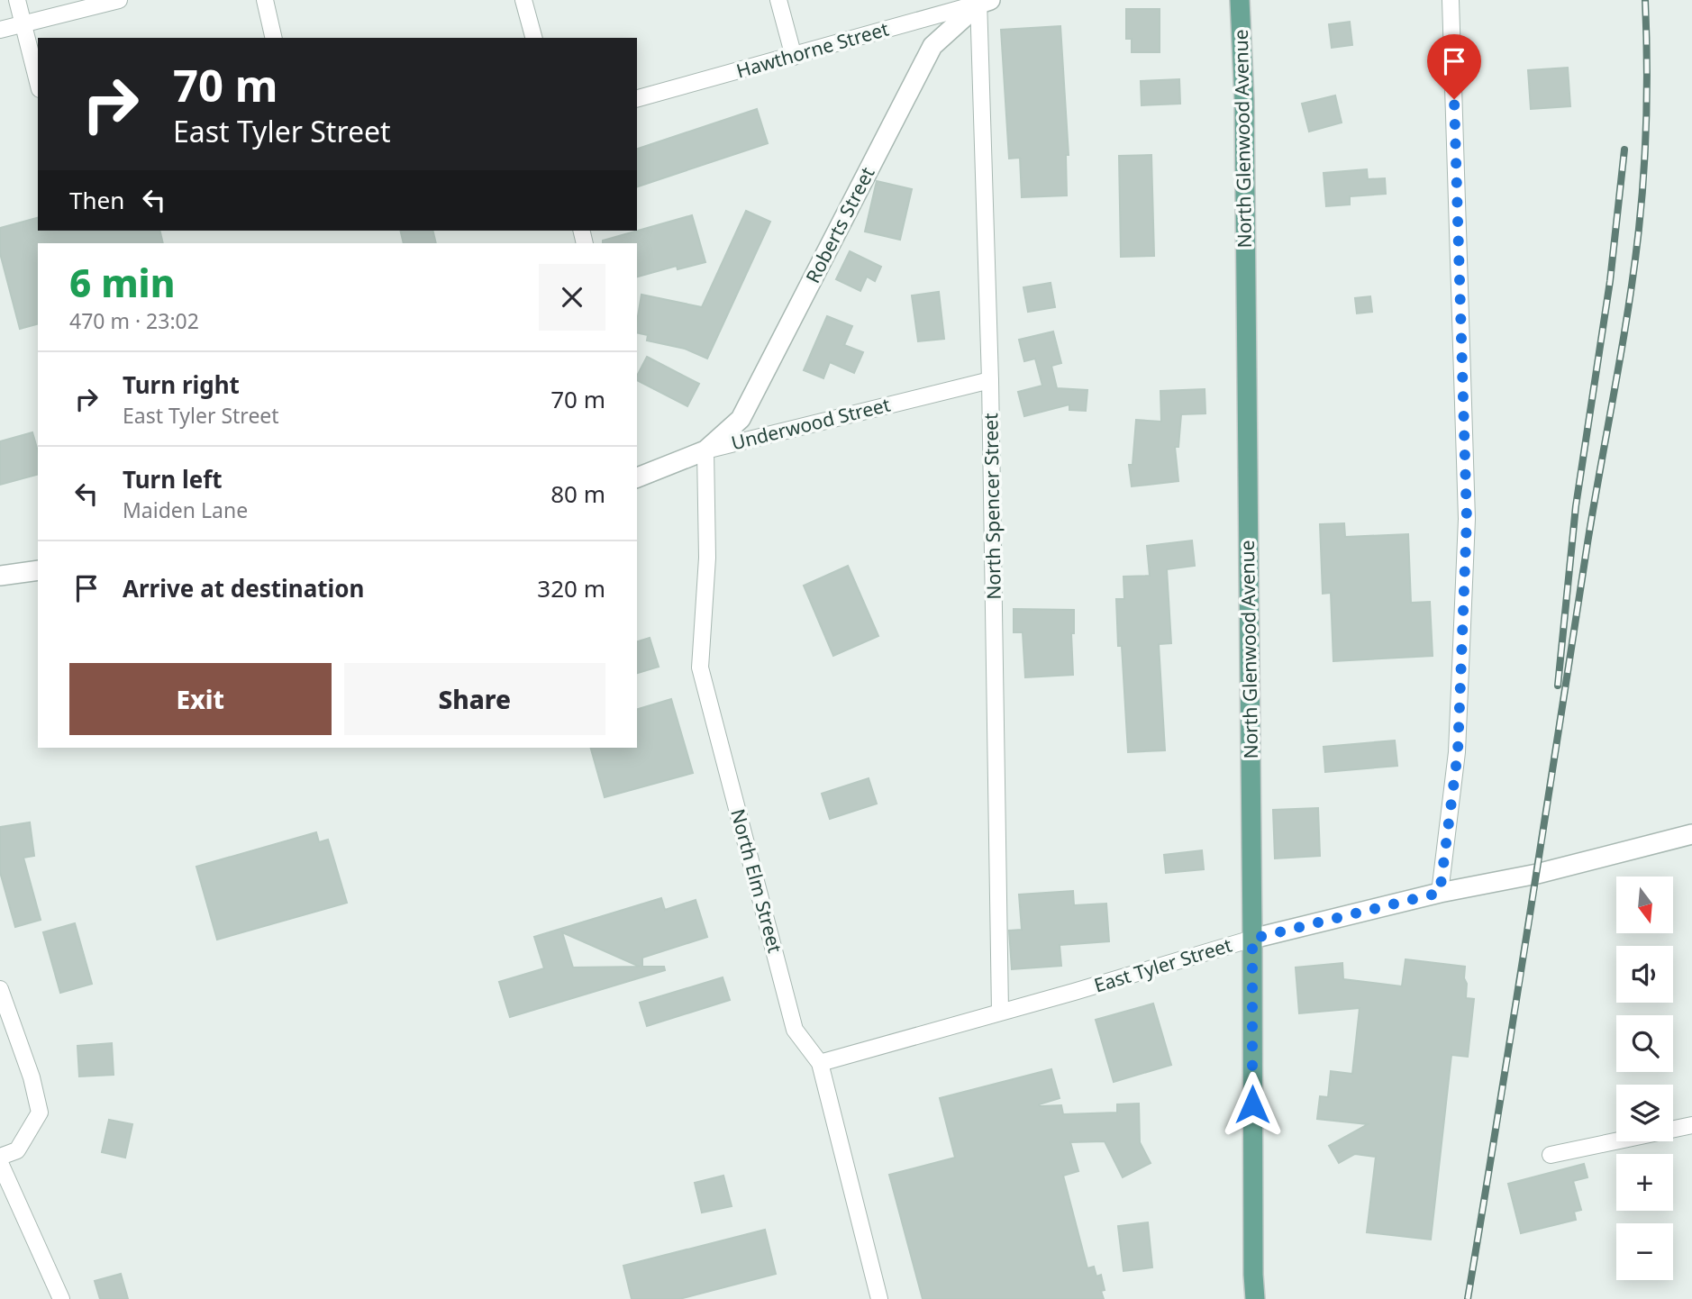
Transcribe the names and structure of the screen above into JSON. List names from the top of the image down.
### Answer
{
  "streets": {
    "main road": ["North Glenwood Avenue"],
    "street": [
      "Hawthorne Street",
      "Roberts Street",
      "Underwood Street",
      "North Spencer Street",
      "North Elm Street",
      "East Tyler Street"
    ]
  },
  "crossings": [
    ["Hawthorne Street", "Roberts Street"],
    ["Hawthorne Street", "North Spencer Street"],
    ["North Glenwood Avenue", "East Tyler Street"],
    ["Roberts Street", "Underwood Street"],
    ["Roberts Street", "North Spencer Street"],
    ["Roberts Street", "North Elm Street"],
    ["Underwood Street", "North Spencer Street"],
    ["Underwood Street", "North Elm Street"],
    ["North Spencer Street", "East Tyler Street"],
    ["North Elm Street", "East Tyler Street"]
  ],
  "north": "bottom",
  "page": {
    "turn": ["70 m", "East Tyler Street"],
    "then": "Then",
    "heading": ["6 min", "470 m · 23:02"],
    "list": [
      {
        "name": "Turn right",
        "note": "East Tyler Street",
        "value": "70 m"
      },
      {
        "name": "Turn left",
        "note": "Maiden Lane",
        "value": "80 m"
      },
      {
        "name": "Arrive at destination",
        "value": "320 m"
      }
    ],
    "buttons": ["Exit", "Share"],
    "map_buttons": ["+", "−"]
  }
}
